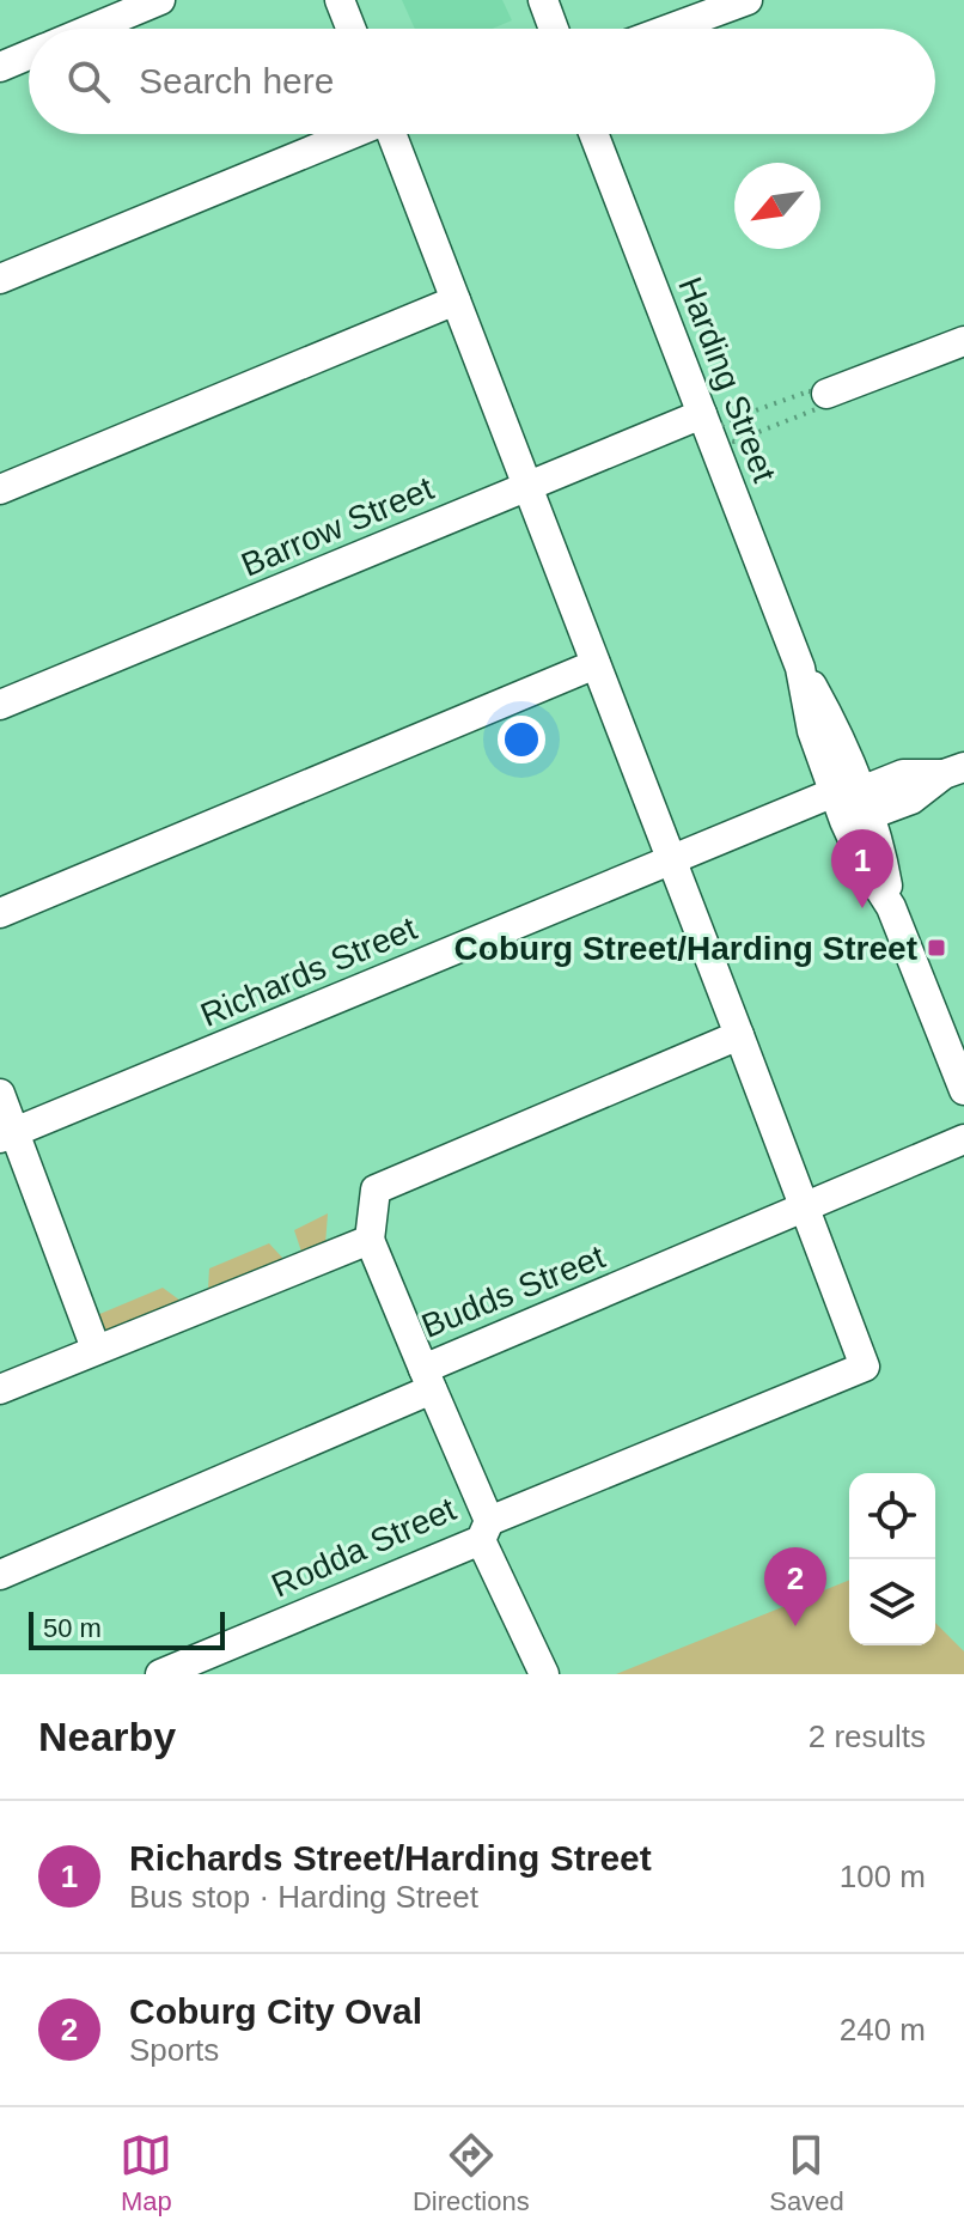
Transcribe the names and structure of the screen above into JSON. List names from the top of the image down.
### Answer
{
  "streets": {
    "street": [
      "Harding Street",
      "Barrow Street",
      "Richards Street",
      "Budds Street",
      "Rodda Street"
    ]
  },
  "crossings": [
    ["Harding Street", "Barrow Street"],
    ["Harding Street", "Richards Street"],
    ["Budds Street", "Rodda Street"]
  ],
  "places": {
    "transit": ["Coburg Street/Harding Street"]
  },
  "scale_bar": "50 m",
  "north": "bottom left",
  "page": {
    "search": "Search here",
    "pins": ["1", "2"],
    "scale": "50 m",
    "heading": ["Nearby", "2 results"],
    "list": [
      {
        "mark": "1",
        "name": "Richards Street/Harding Street",
        "note": "Bus stop · Harding Street",
        "value": "100 m"
      },
      {
        "mark": "2",
        "name": "Coburg City Oval",
        "note": "Sports",
        "value": "240 m"
      }
    ],
    "nav": ["Map", "Directions", "Saved"]
  }
}
